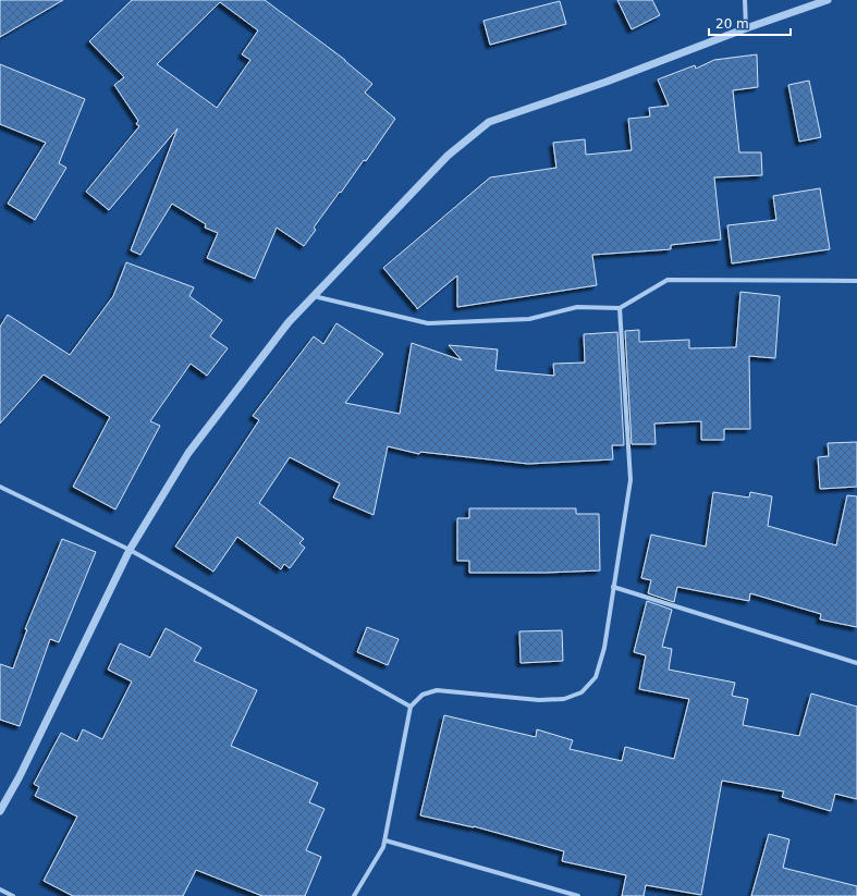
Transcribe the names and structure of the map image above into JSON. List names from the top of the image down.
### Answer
{
  "scale_bar": "20 m"
}
